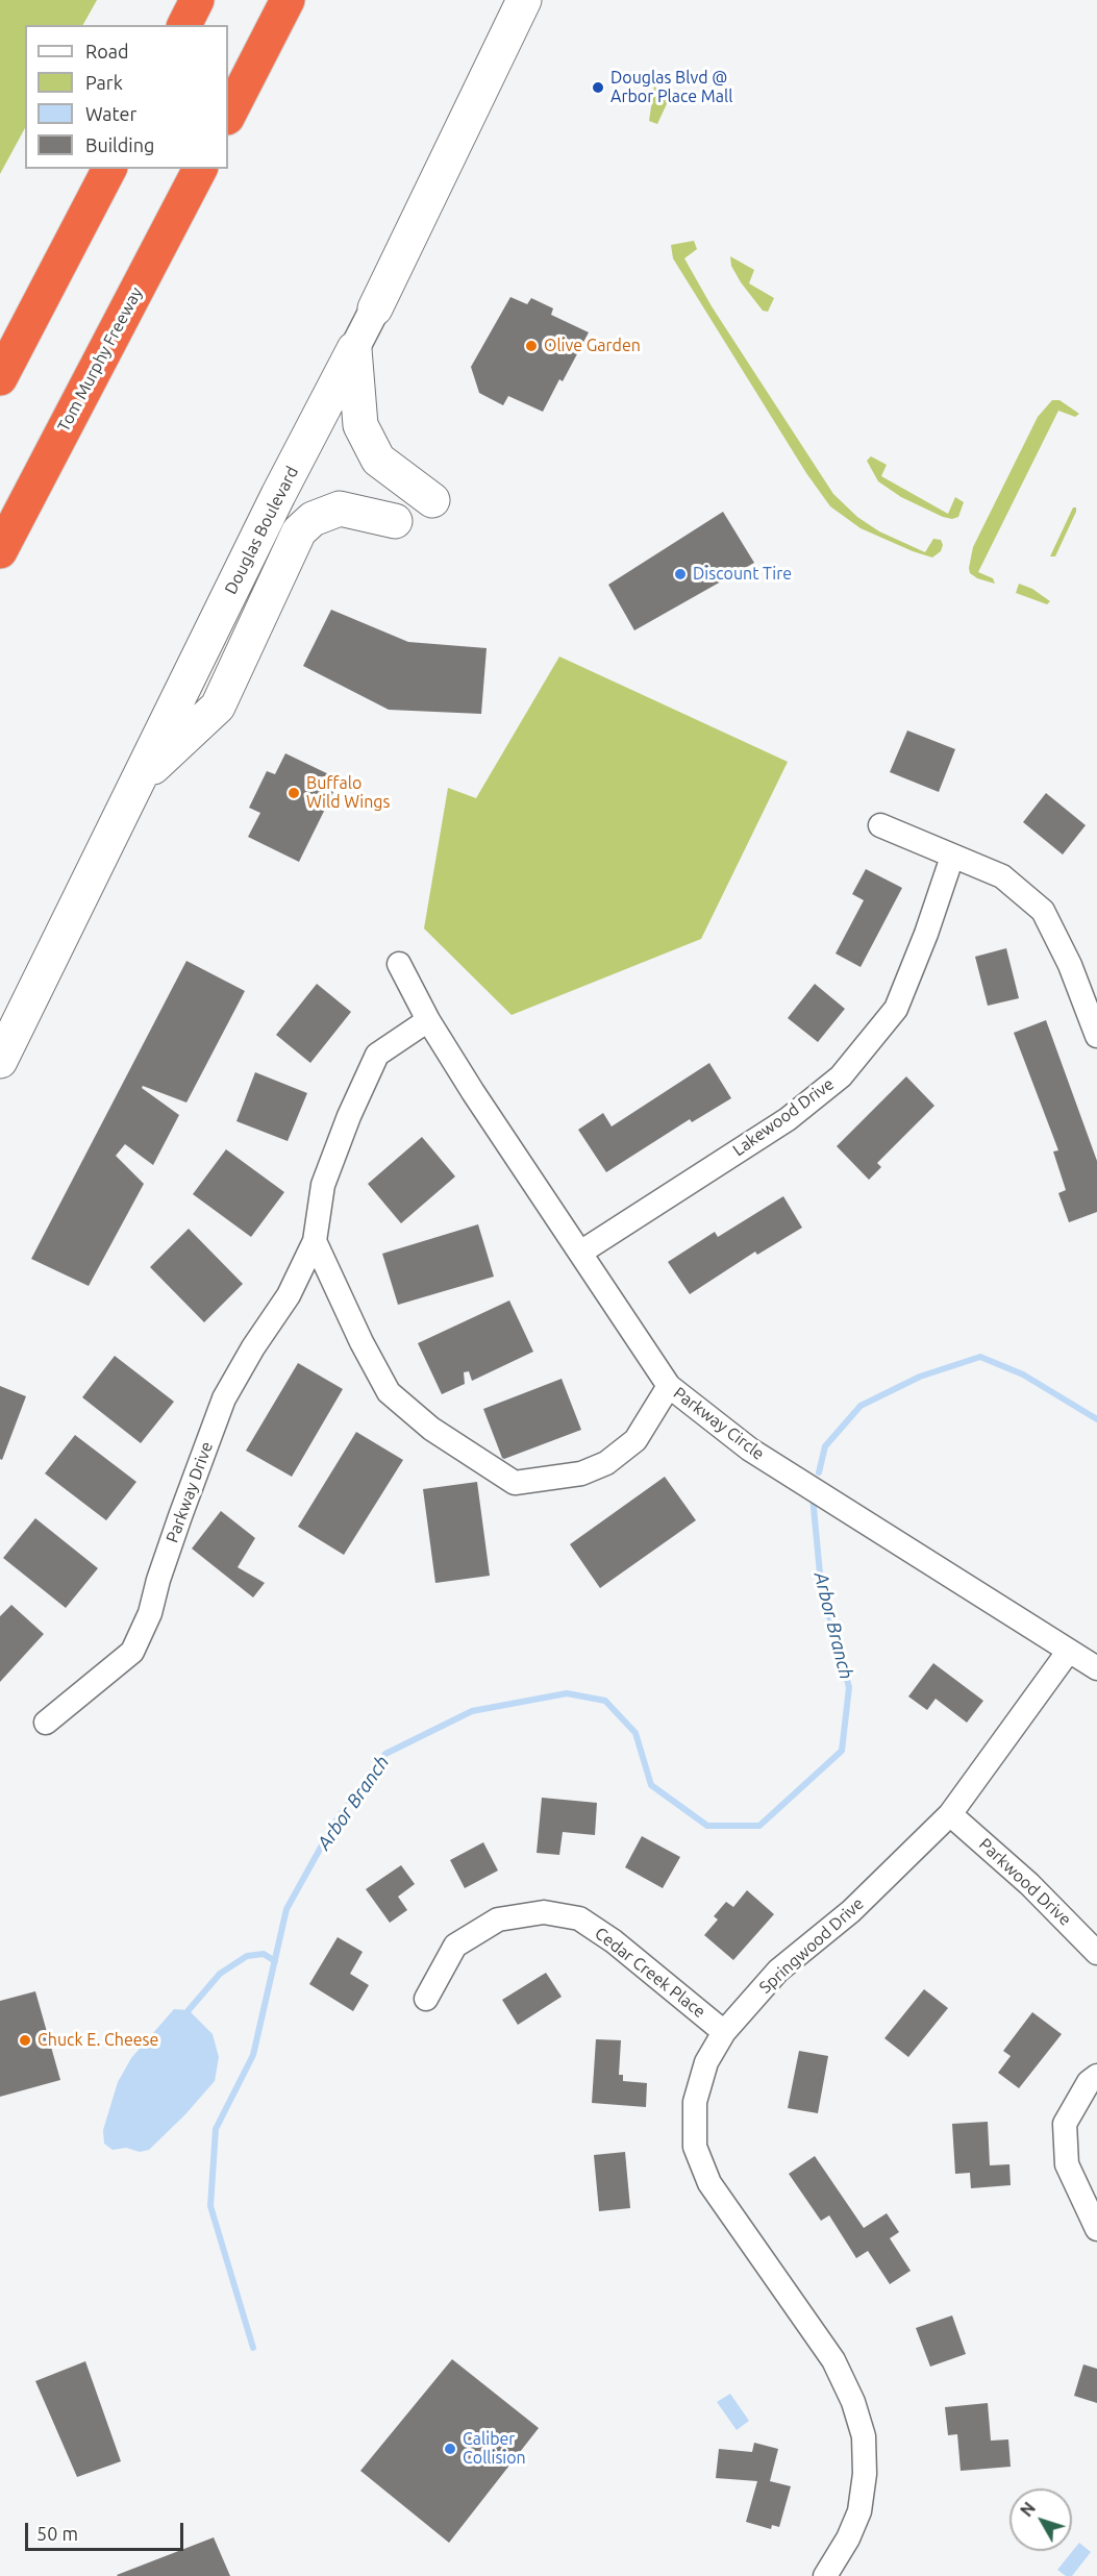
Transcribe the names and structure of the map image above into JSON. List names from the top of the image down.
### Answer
{
  "streets": {
    "highway": ["Tom Murphy Freeway"],
    "main road": ["Douglas Boulevard"],
    "street": [
      "Lakewood Drive",
      "Parkway Circle",
      "Parkway Drive",
      "Parkwood Drive",
      "Springwood Drive",
      "Cedar Creek Place"
    ]
  },
  "crossings": [
    ["Lakewood Drive", "Parkway Circle"],
    ["Parkway Circle", "Parkway Drive"],
    ["Parkway Circle", "Springwood Drive"],
    ["Parkwood Drive", "Springwood Drive"],
    ["Springwood Drive", "Cedar Creek Place"]
  ],
  "water": ["Arbor Branch"],
  "places": [
    "Douglas Blvd @ Arbor Place Mall",
    "Olive Garden",
    "Discount Tire",
    "Buffalo Wild Wings",
    "Chuck E. Cheese",
    "Caliber Collision"
  ],
  "legend": [
    "Road",
    "Park",
    "Water",
    "Building"
  ],
  "scale_bar": "50 m",
  "north": "top left"
}
